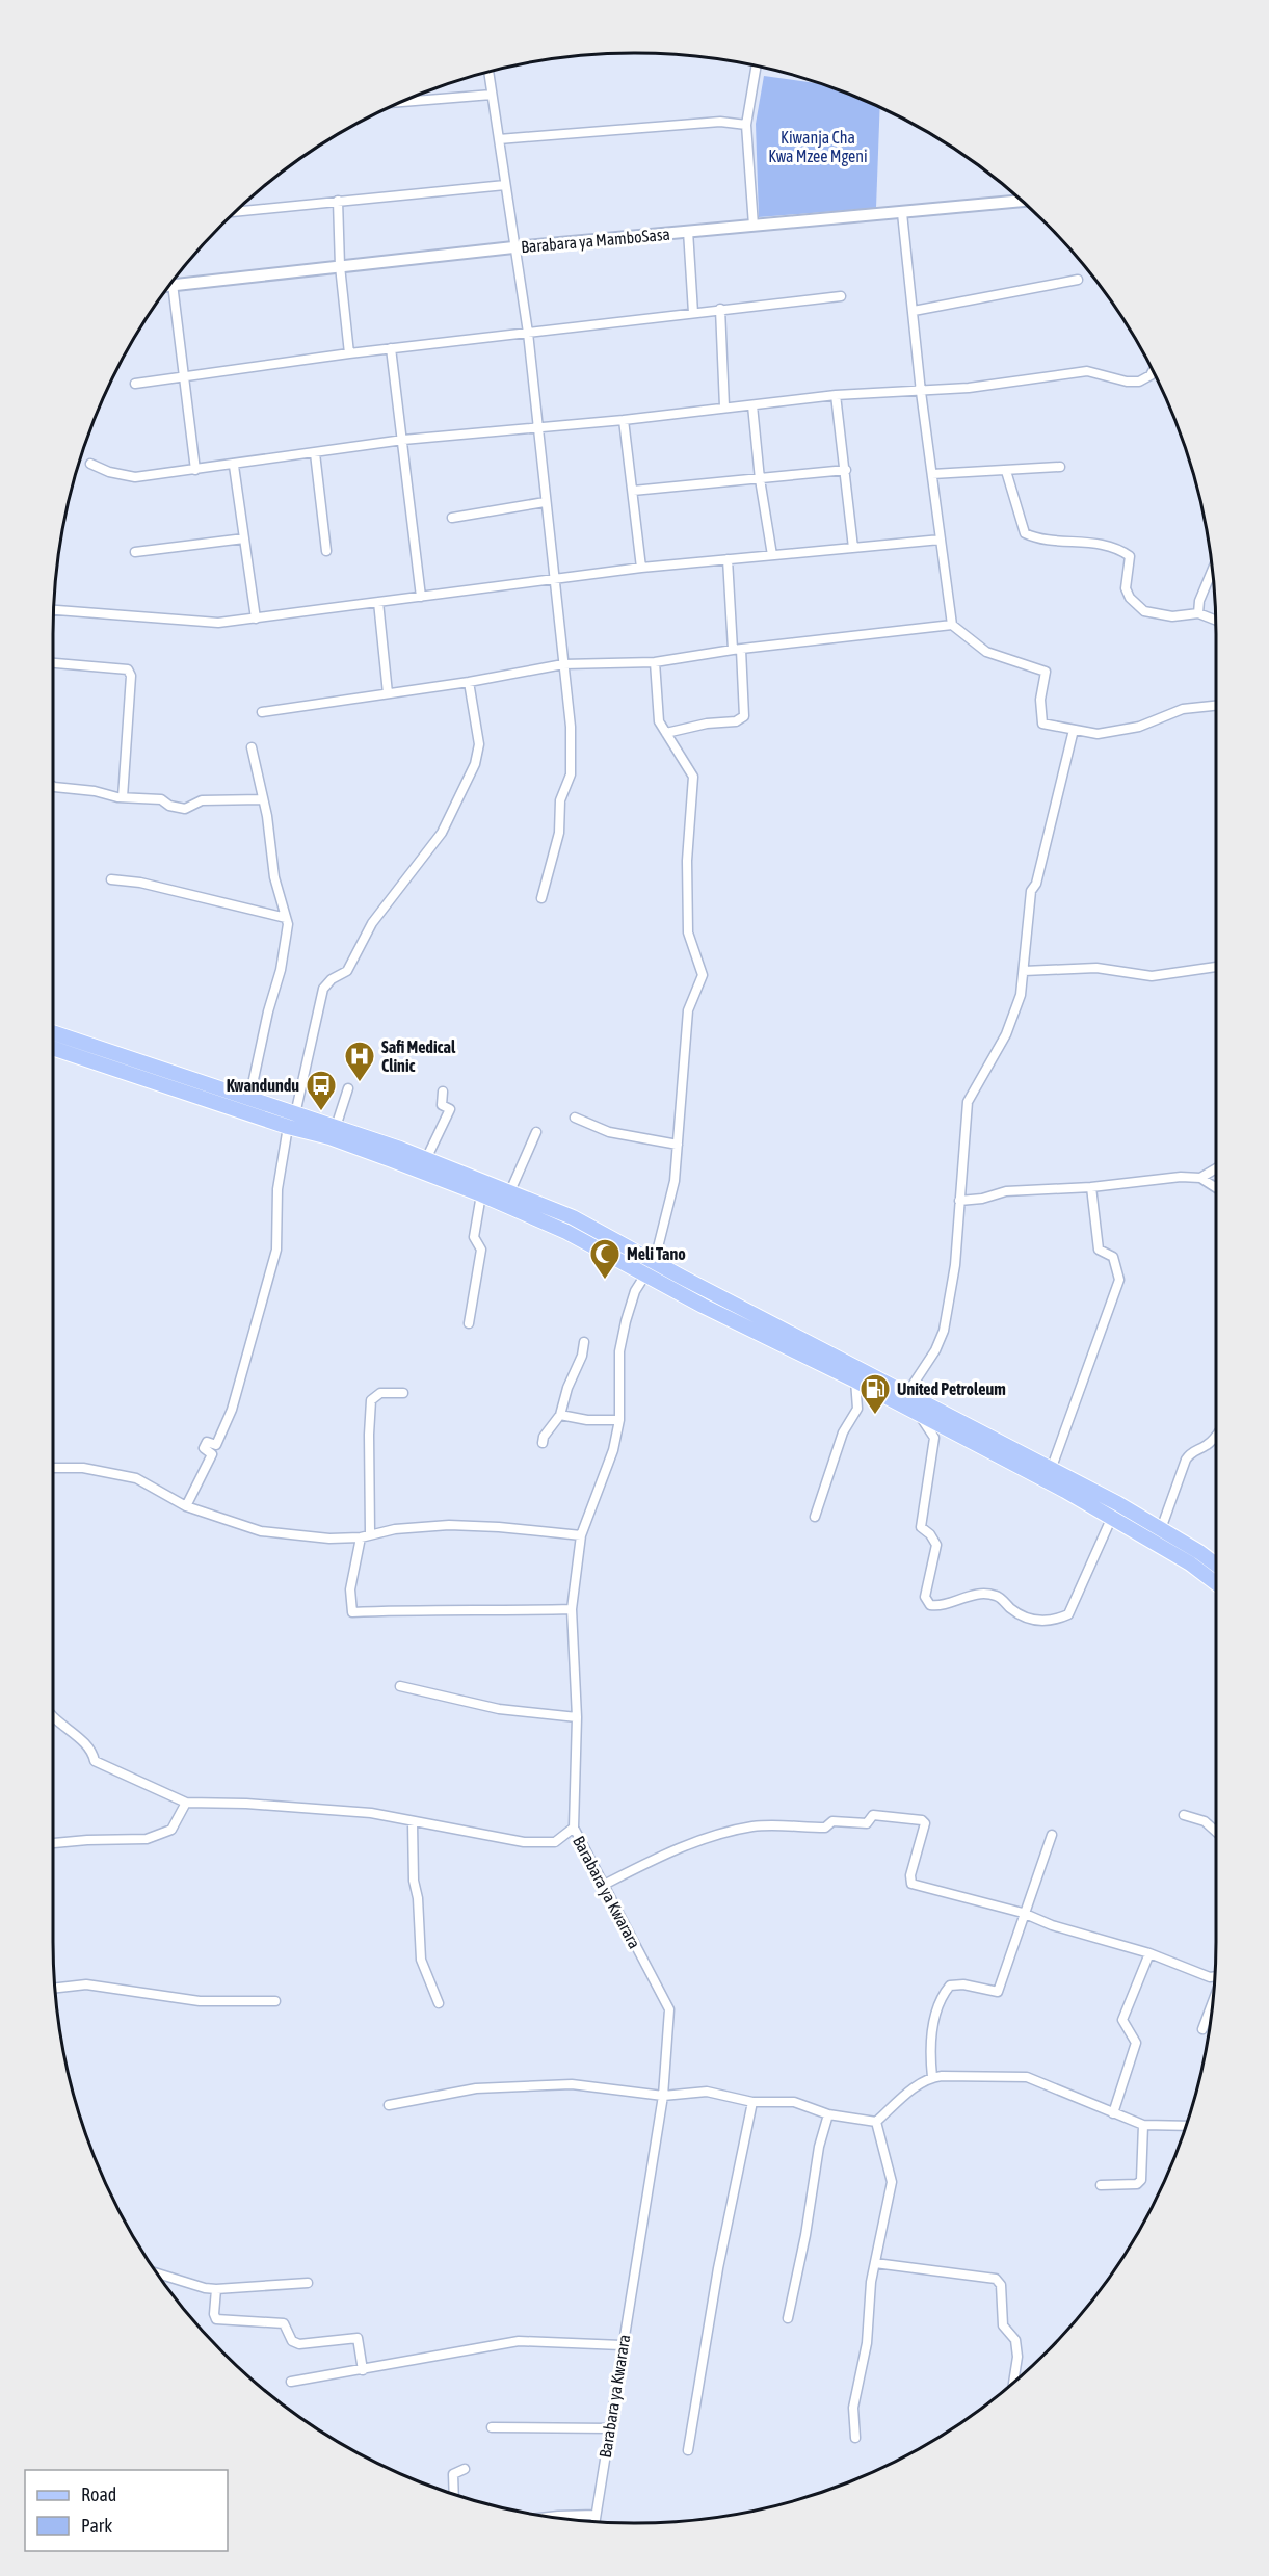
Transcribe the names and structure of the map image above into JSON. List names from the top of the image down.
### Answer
{
  "streets": {
    "street": ["Barabara ya MamboSasa", "Barabara ya Kwarara"]
  },
  "parks": ["Kiwanja Cha Kwa Mzee Mgeni"],
  "places": {
    "hospital": ["Safi Medical Clinic"],
    "bus stop": ["Kwandundu"],
    "mosque": ["Meli Tano"],
    "fuel station": ["United Petroleum"]
  },
  "legend": ["Road", "Park"]
}
